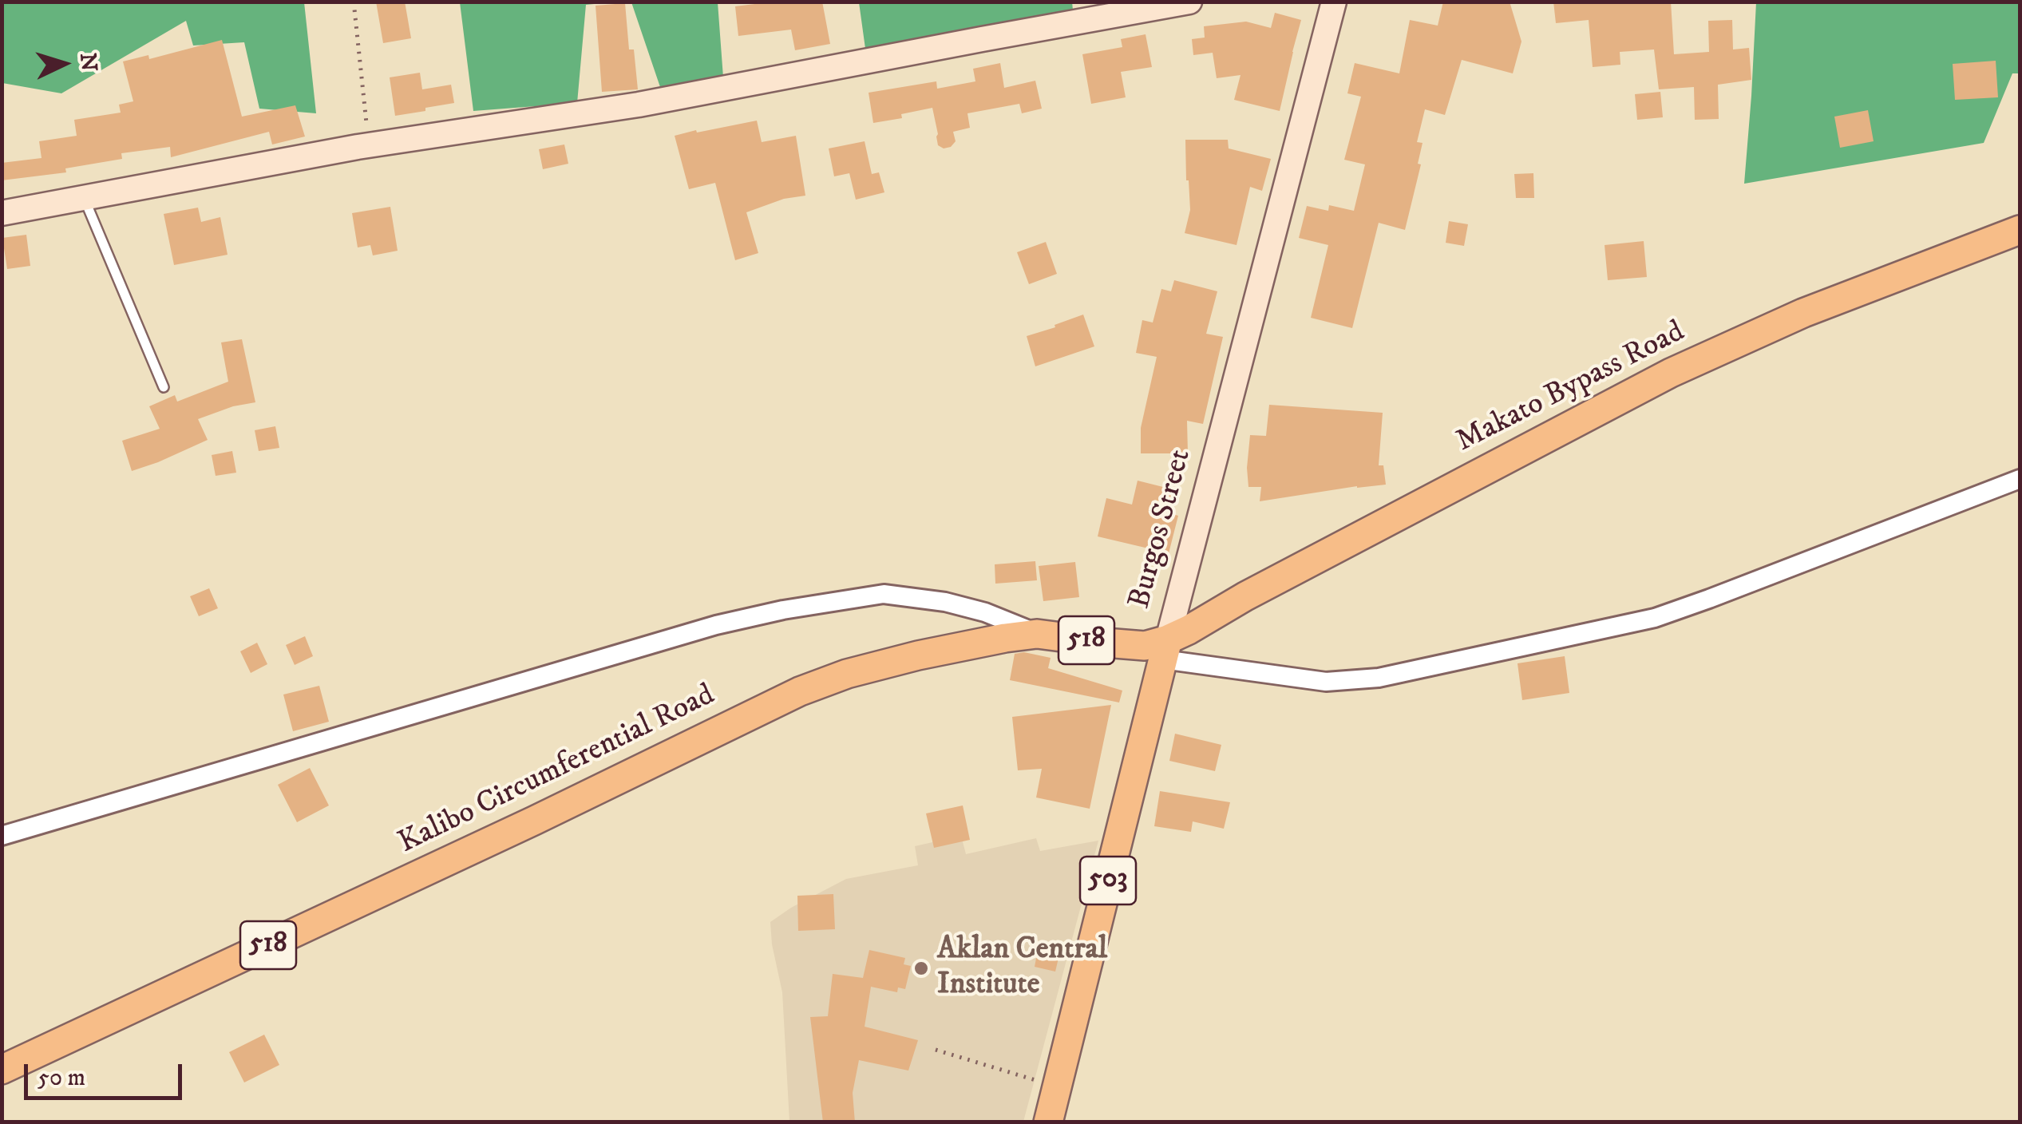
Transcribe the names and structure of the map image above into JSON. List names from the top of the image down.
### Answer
{
  "streets": {
    "main road": [
      "Makato Bypass Road",
      "Burgos Street",
      "518",
      "Kalibo Circumferential Road",
      "503"
    ]
  },
  "crossings": [
    ["Makato Bypass Road", "Burgos Street"],
    ["Makato Bypass Road", "Kalibo Circumferential Road"],
    ["Burgos Street", "Kalibo Circumferential Road"]
  ],
  "places": ["Aklan Central Institute"],
  "scale_bar": "50 m",
  "north": "right"
}
